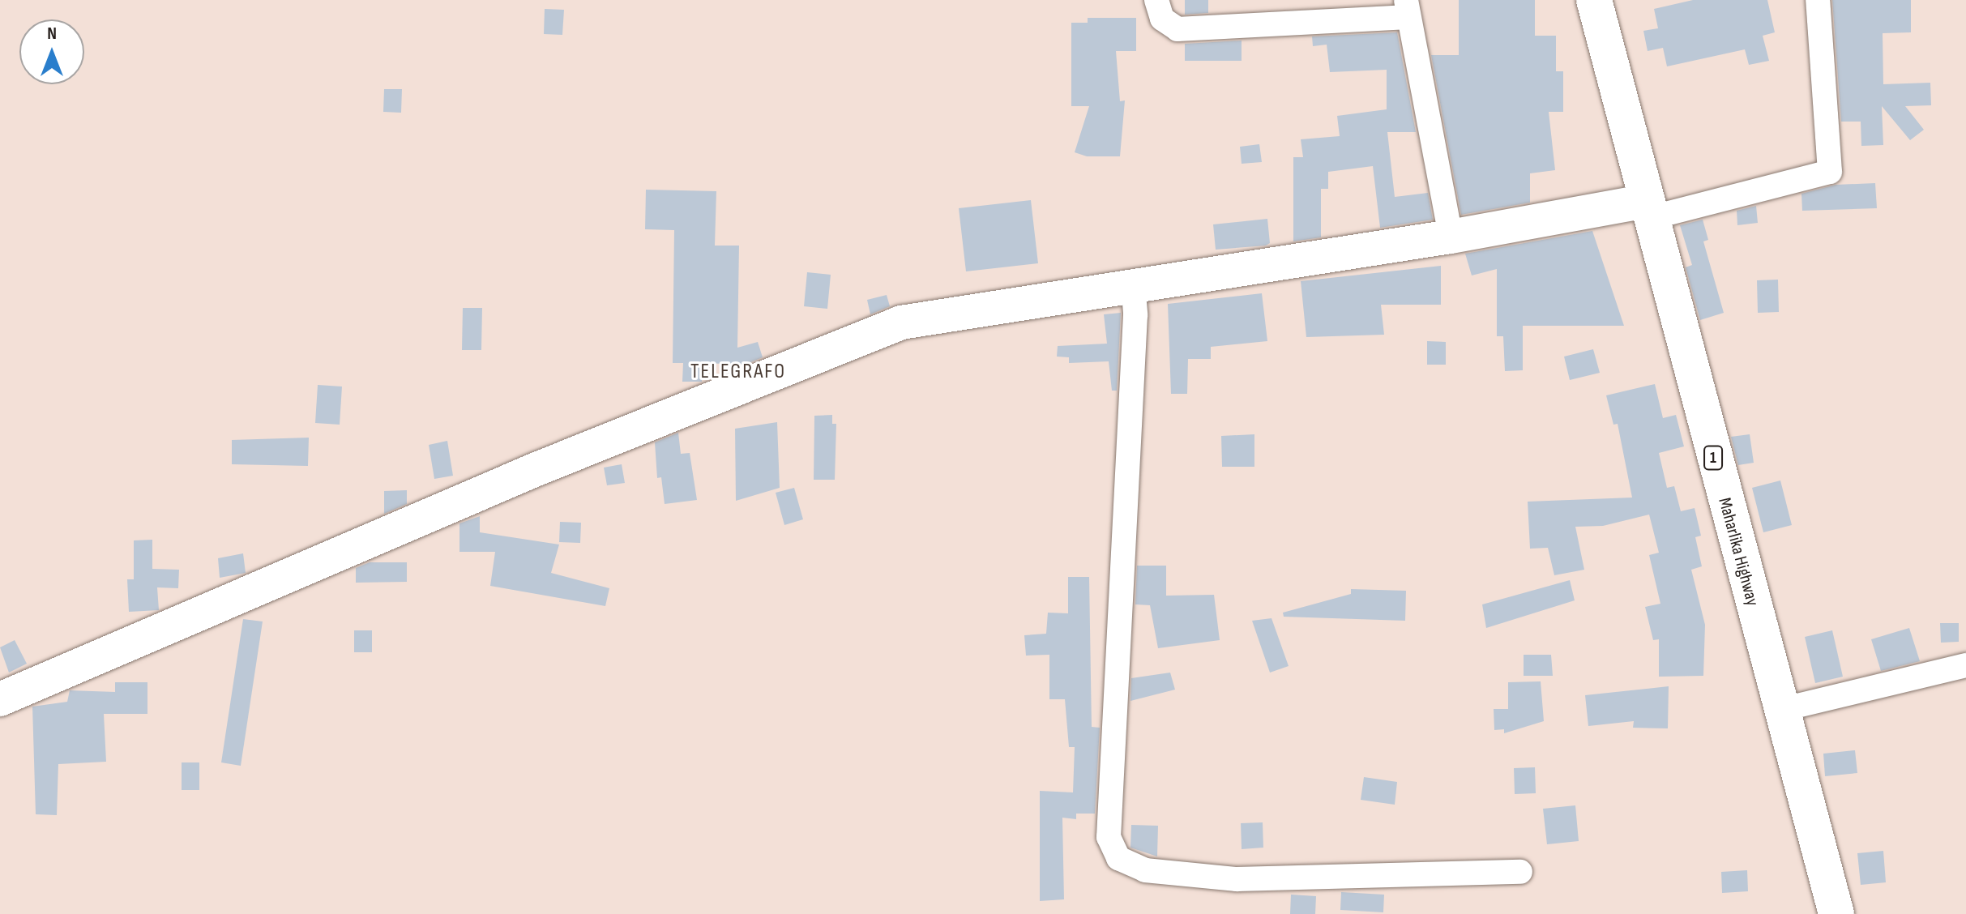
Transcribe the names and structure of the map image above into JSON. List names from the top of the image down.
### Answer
{
  "streets": {
    "highway": ["1", "Maharlika Highway"]
  },
  "districts": ["TELEGRAFO"],
  "north": "top"
}
